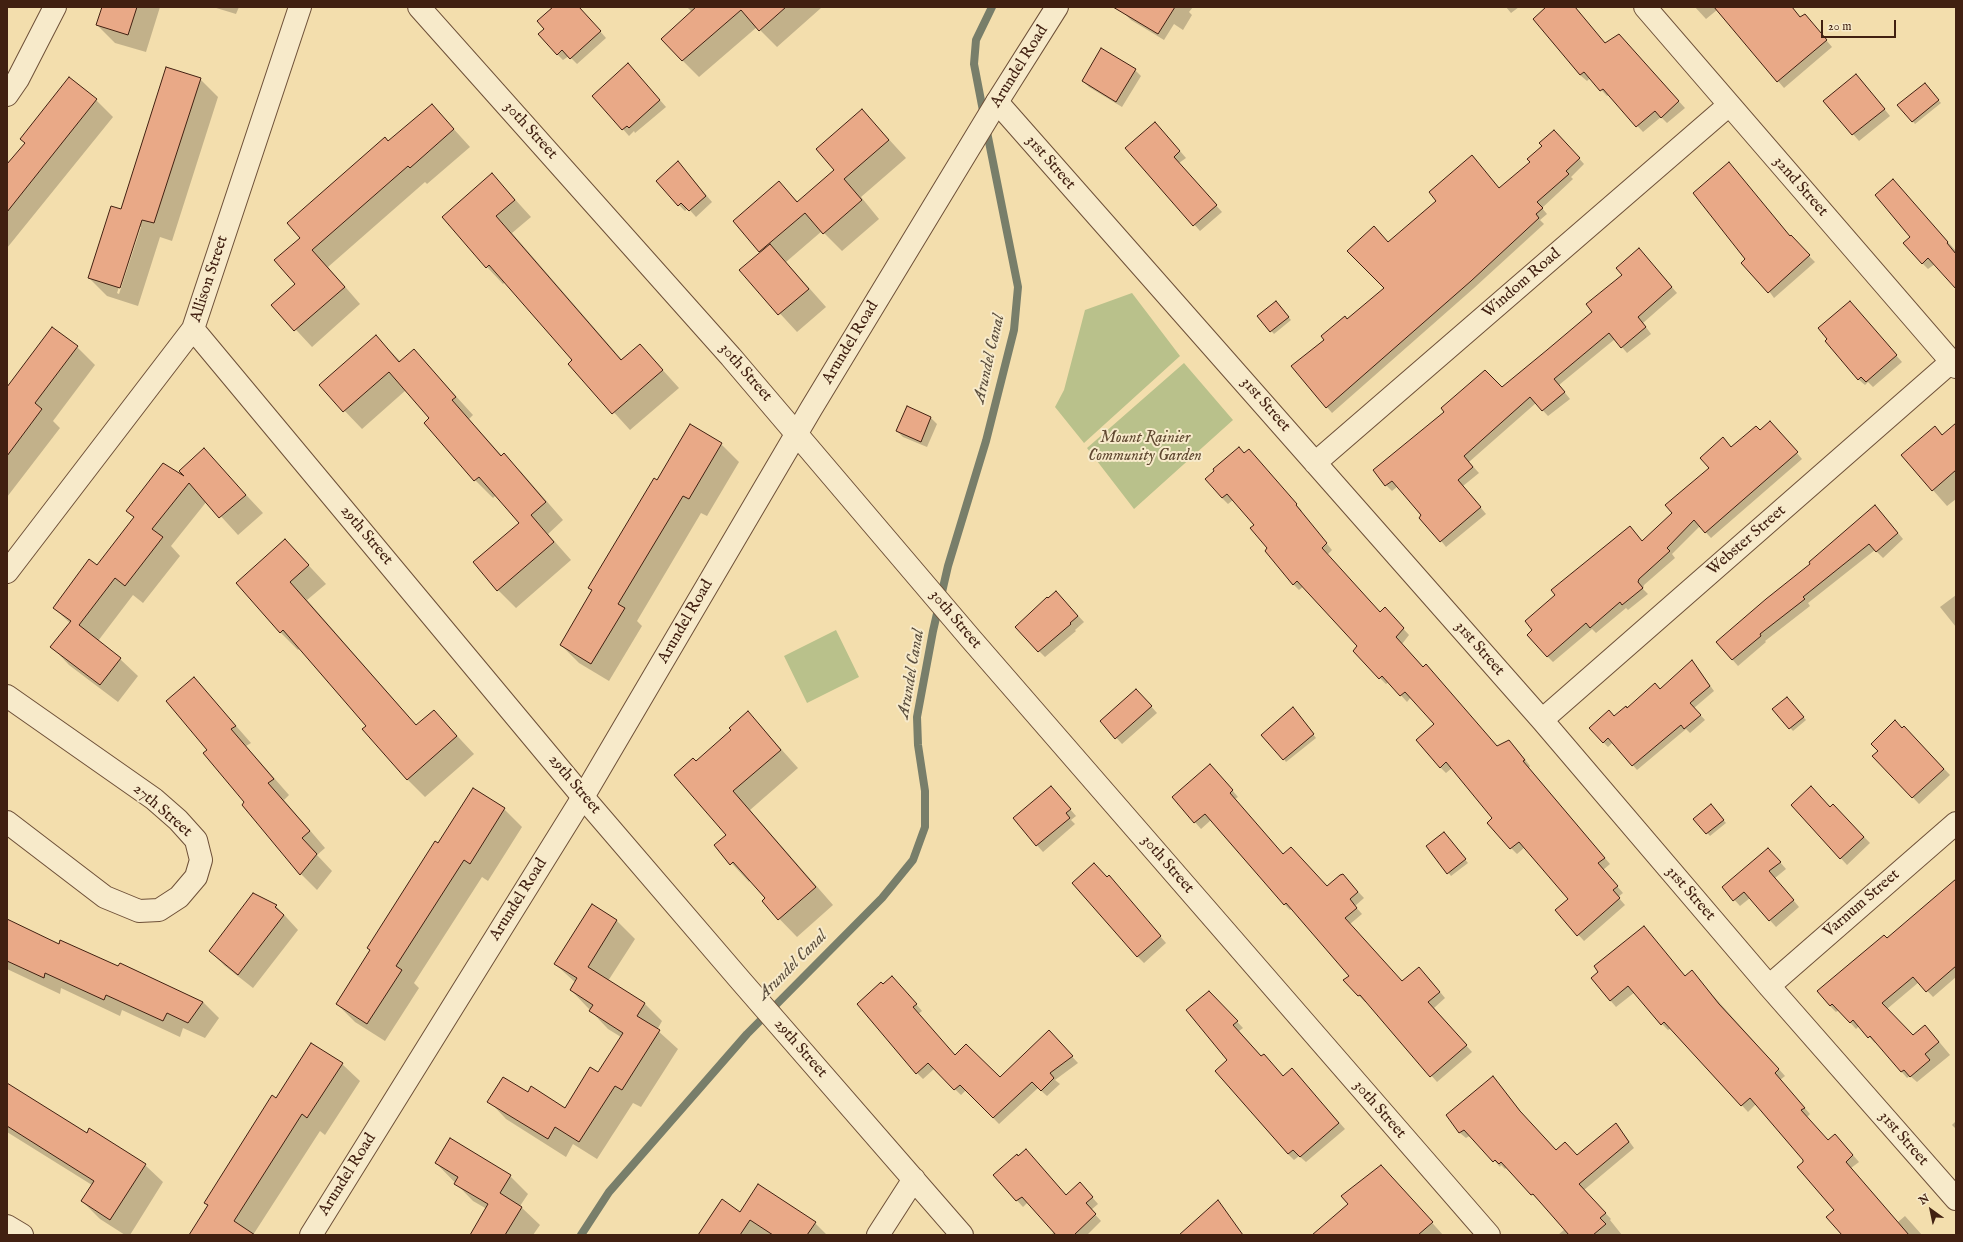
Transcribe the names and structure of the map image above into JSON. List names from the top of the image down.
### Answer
{
  "streets": {
    "street": [
      "Arundel Road",
      "30th Street",
      "31st Street",
      "32nd Street",
      "Allison Street",
      "Windom Road",
      "29th Street",
      "Webster Street",
      "27th Street",
      "Varnum Street"
    ]
  },
  "crossings": [
    ["Arundel Road", "30th Street"],
    ["Arundel Road", "31st Street"],
    ["Arundel Road", "29th Street"],
    ["31st Street", "Windom Road"],
    ["31st Street", "Webster Street"],
    ["31st Street", "Varnum Street"],
    ["32nd Street", "Windom Road"],
    ["32nd Street", "Webster Street"],
    ["Allison Street", "29th Street"]
  ],
  "water": ["Arundel Canal"],
  "parks": ["Mount Rainier Community Garden"],
  "scale_bar": "20 m",
  "north": "top left"
}
